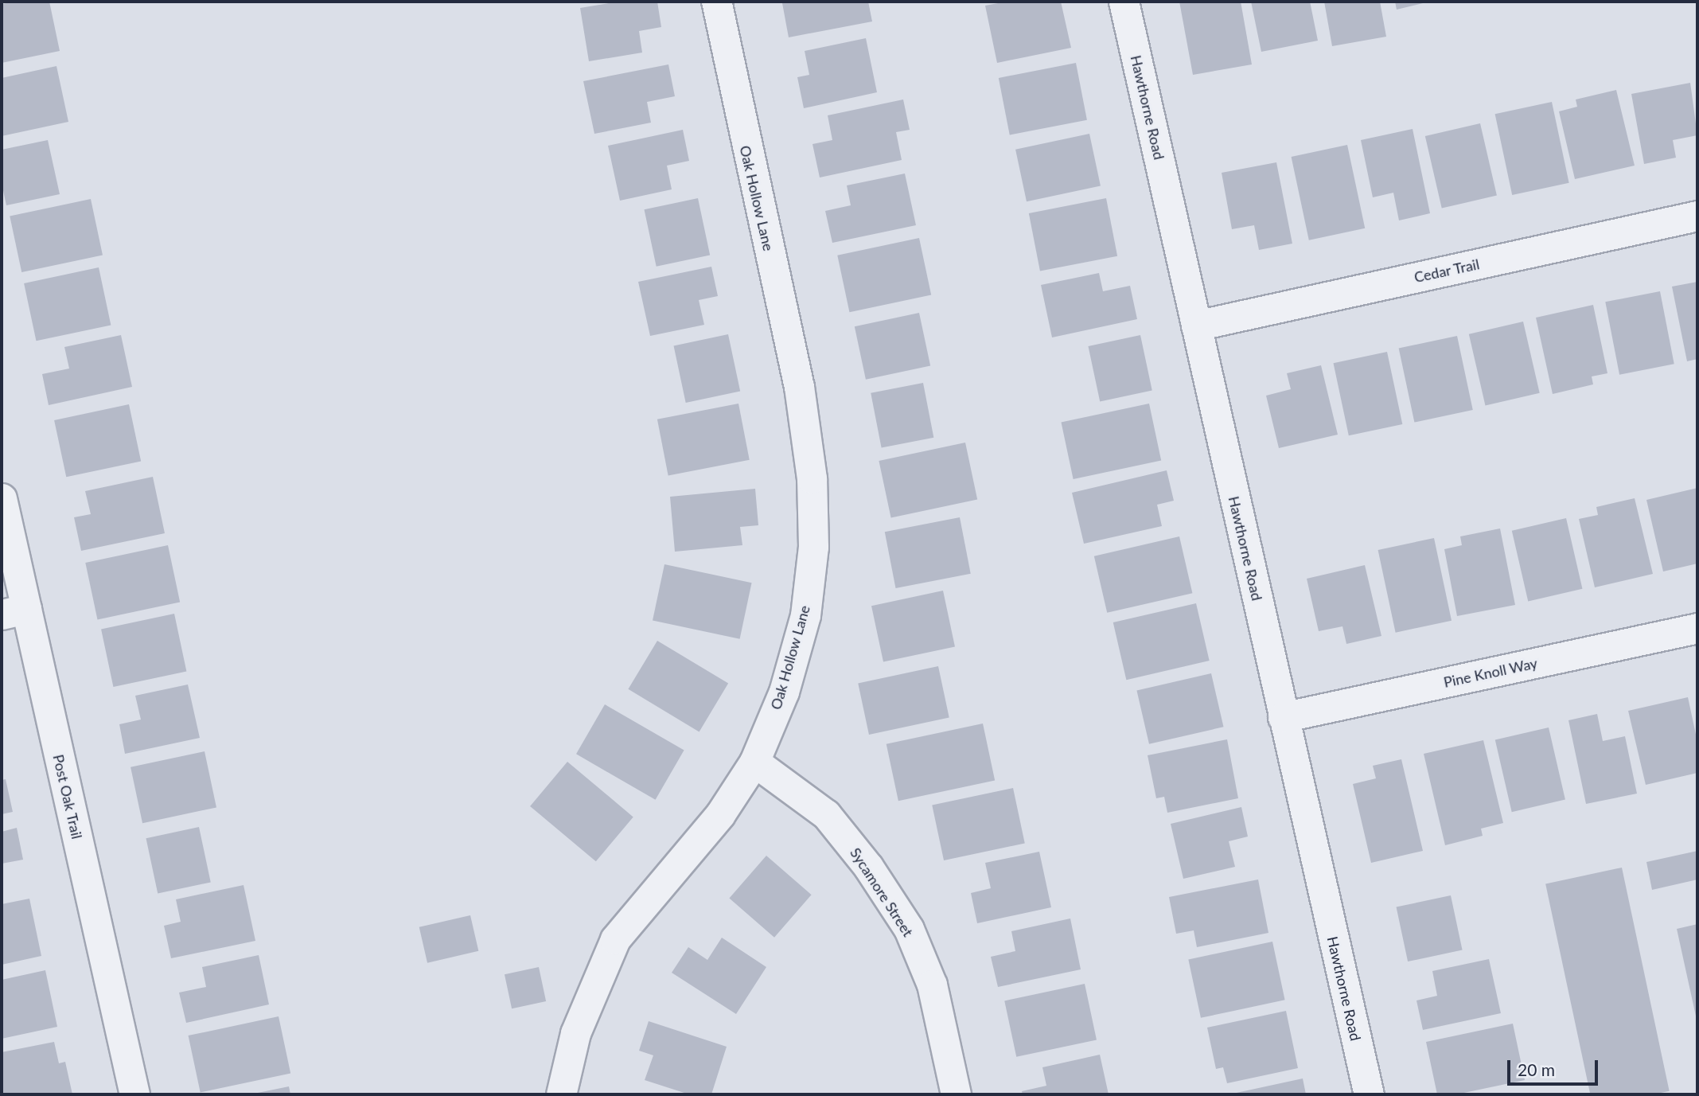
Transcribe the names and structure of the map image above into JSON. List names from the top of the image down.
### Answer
{
  "streets": {
    "street": [
      "Hawthorne Road",
      "Oak Hollow Lane",
      "Cedar Trail",
      "Pine Knoll Way",
      "Post Oak Trail",
      "Sycamore Street"
    ]
  },
  "crossings": [
    ["Hawthorne Road", "Cedar Trail"],
    ["Hawthorne Road", "Pine Knoll Way"],
    ["Oak Hollow Lane", "Sycamore Street"]
  ],
  "scale_bar": "20 m"
}
